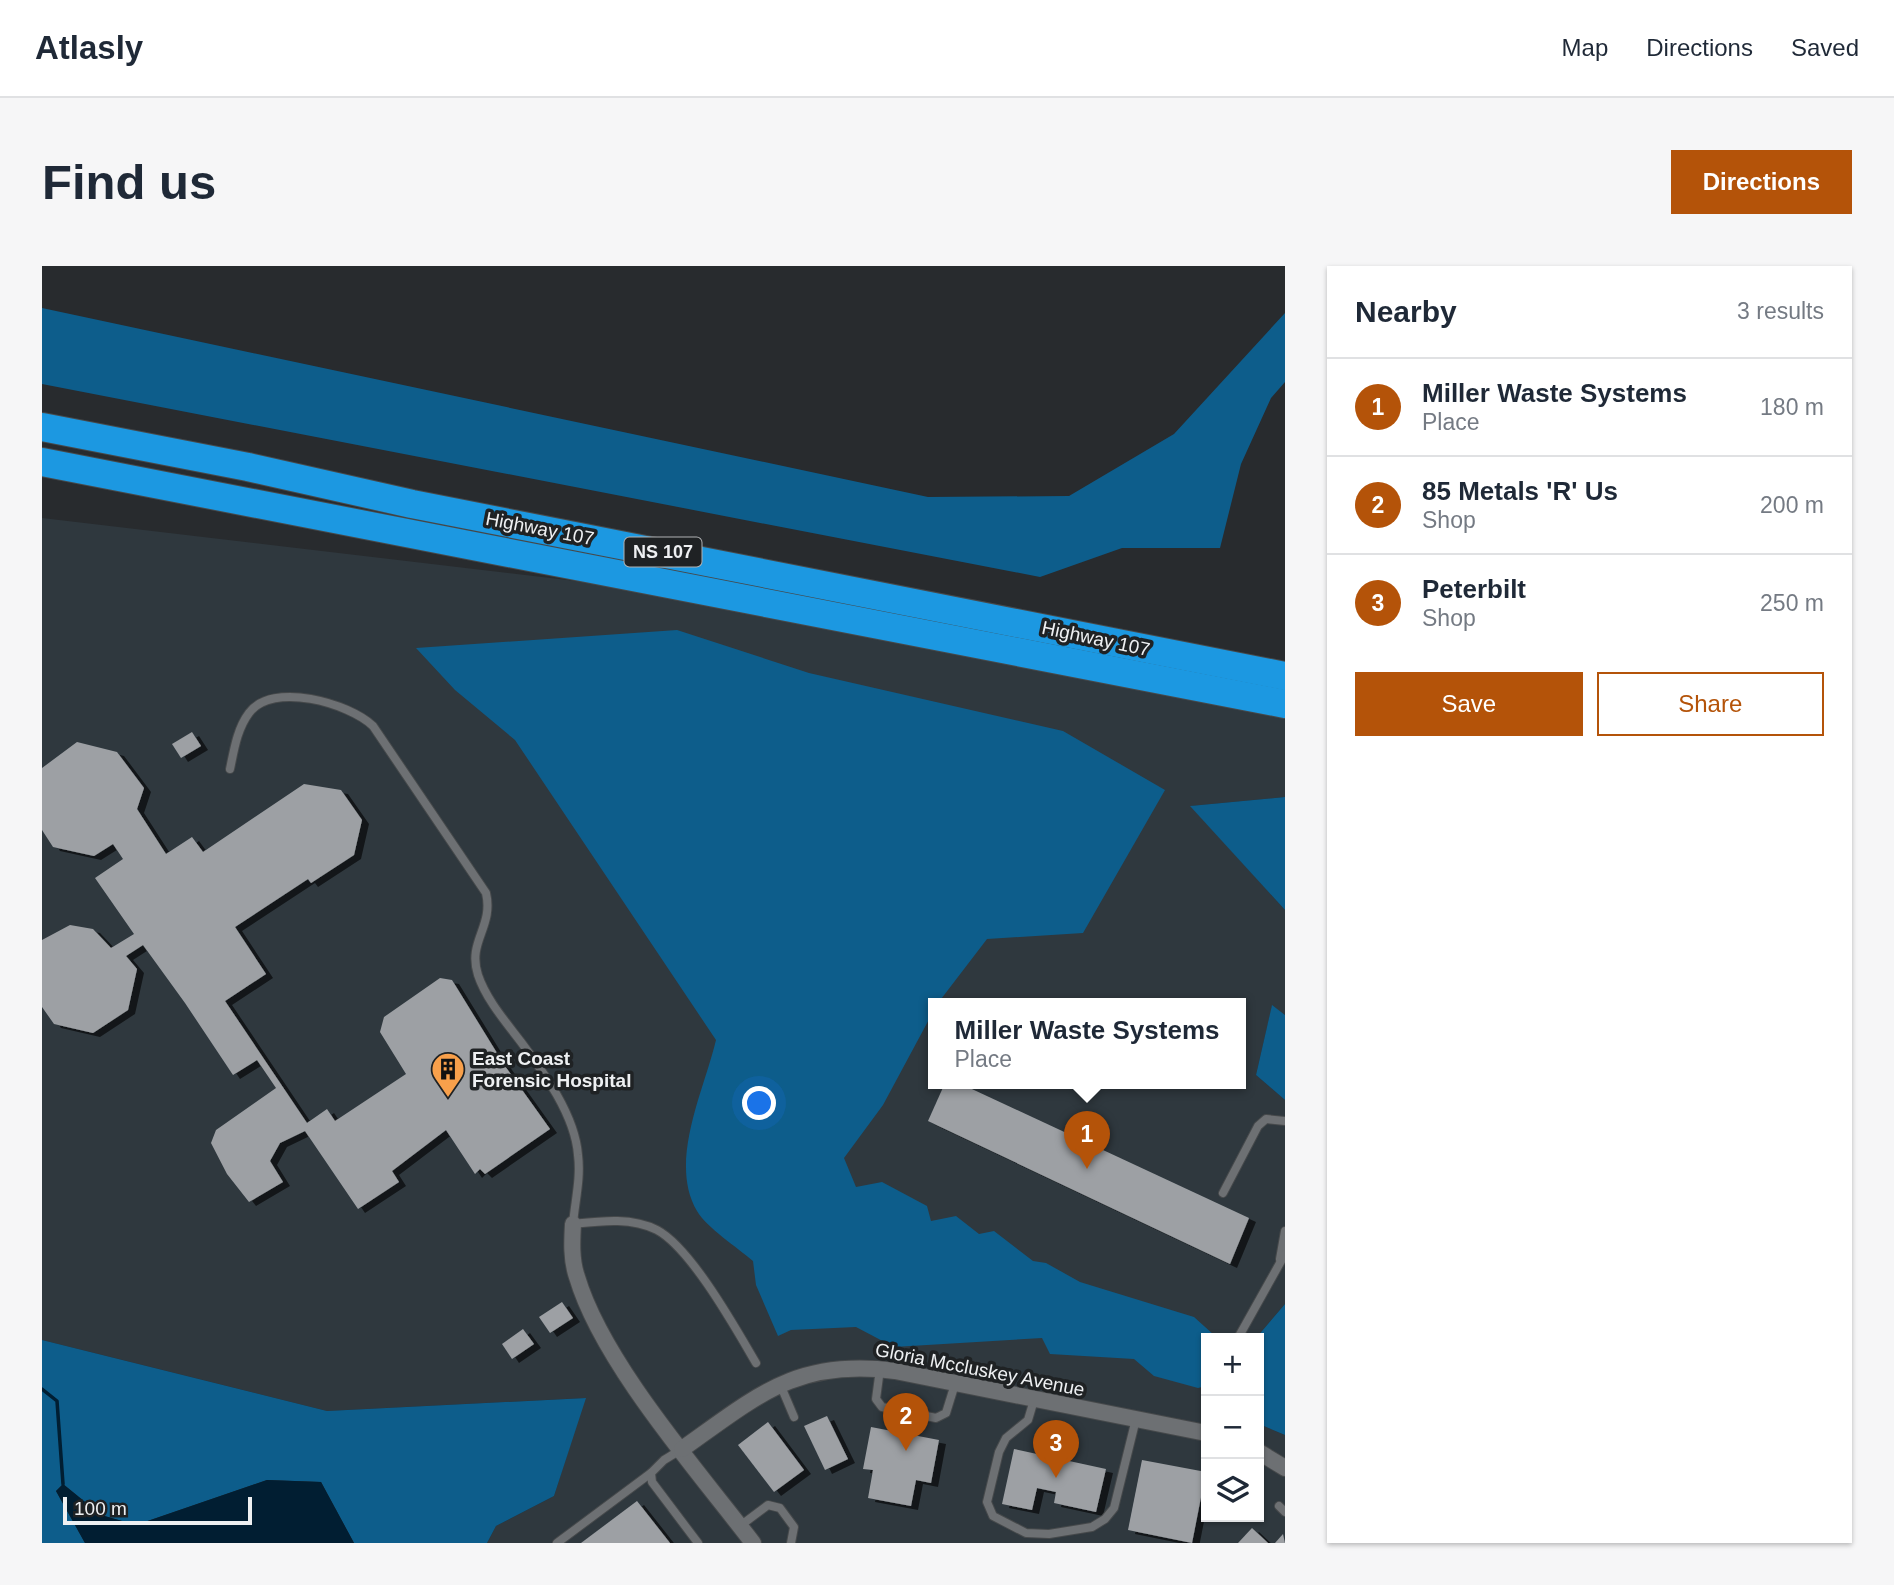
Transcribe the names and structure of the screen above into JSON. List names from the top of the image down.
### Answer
{
  "streets": {
    "highway": ["Highway 107", "NS 107"],
    "street": ["Gloria Mccluskey Avenue"]
  },
  "places": {
    "building": ["East Coast Forensic Hospital"]
  },
  "scale_bar": "100 m",
  "page": {
    "header": "Atlasly",
    "nav": ["Map", "Directions", "Saved"],
    "buttons": [
      "Directions",
      ["Save", "Share"]
    ],
    "title": "Find us",
    "heading": ["Nearby", "3 results"],
    "list": [
      {
        "mark": "1",
        "name": "Miller Waste Systems",
        "note": "Place",
        "value": "180 m"
      },
      {
        "mark": "2",
        "name": "85 Metals 'R' Us",
        "note": "Shop",
        "value": "200 m"
      },
      {
        "mark": "3",
        "name": "Peterbilt",
        "note": "Shop",
        "value": "250 m"
      }
    ],
    "popup": ["Miller Waste Systems", "Place"],
    "pins": ["1", "2", "3"],
    "map_buttons": ["+", "−"],
    "scale": "100 m"
  }
}
